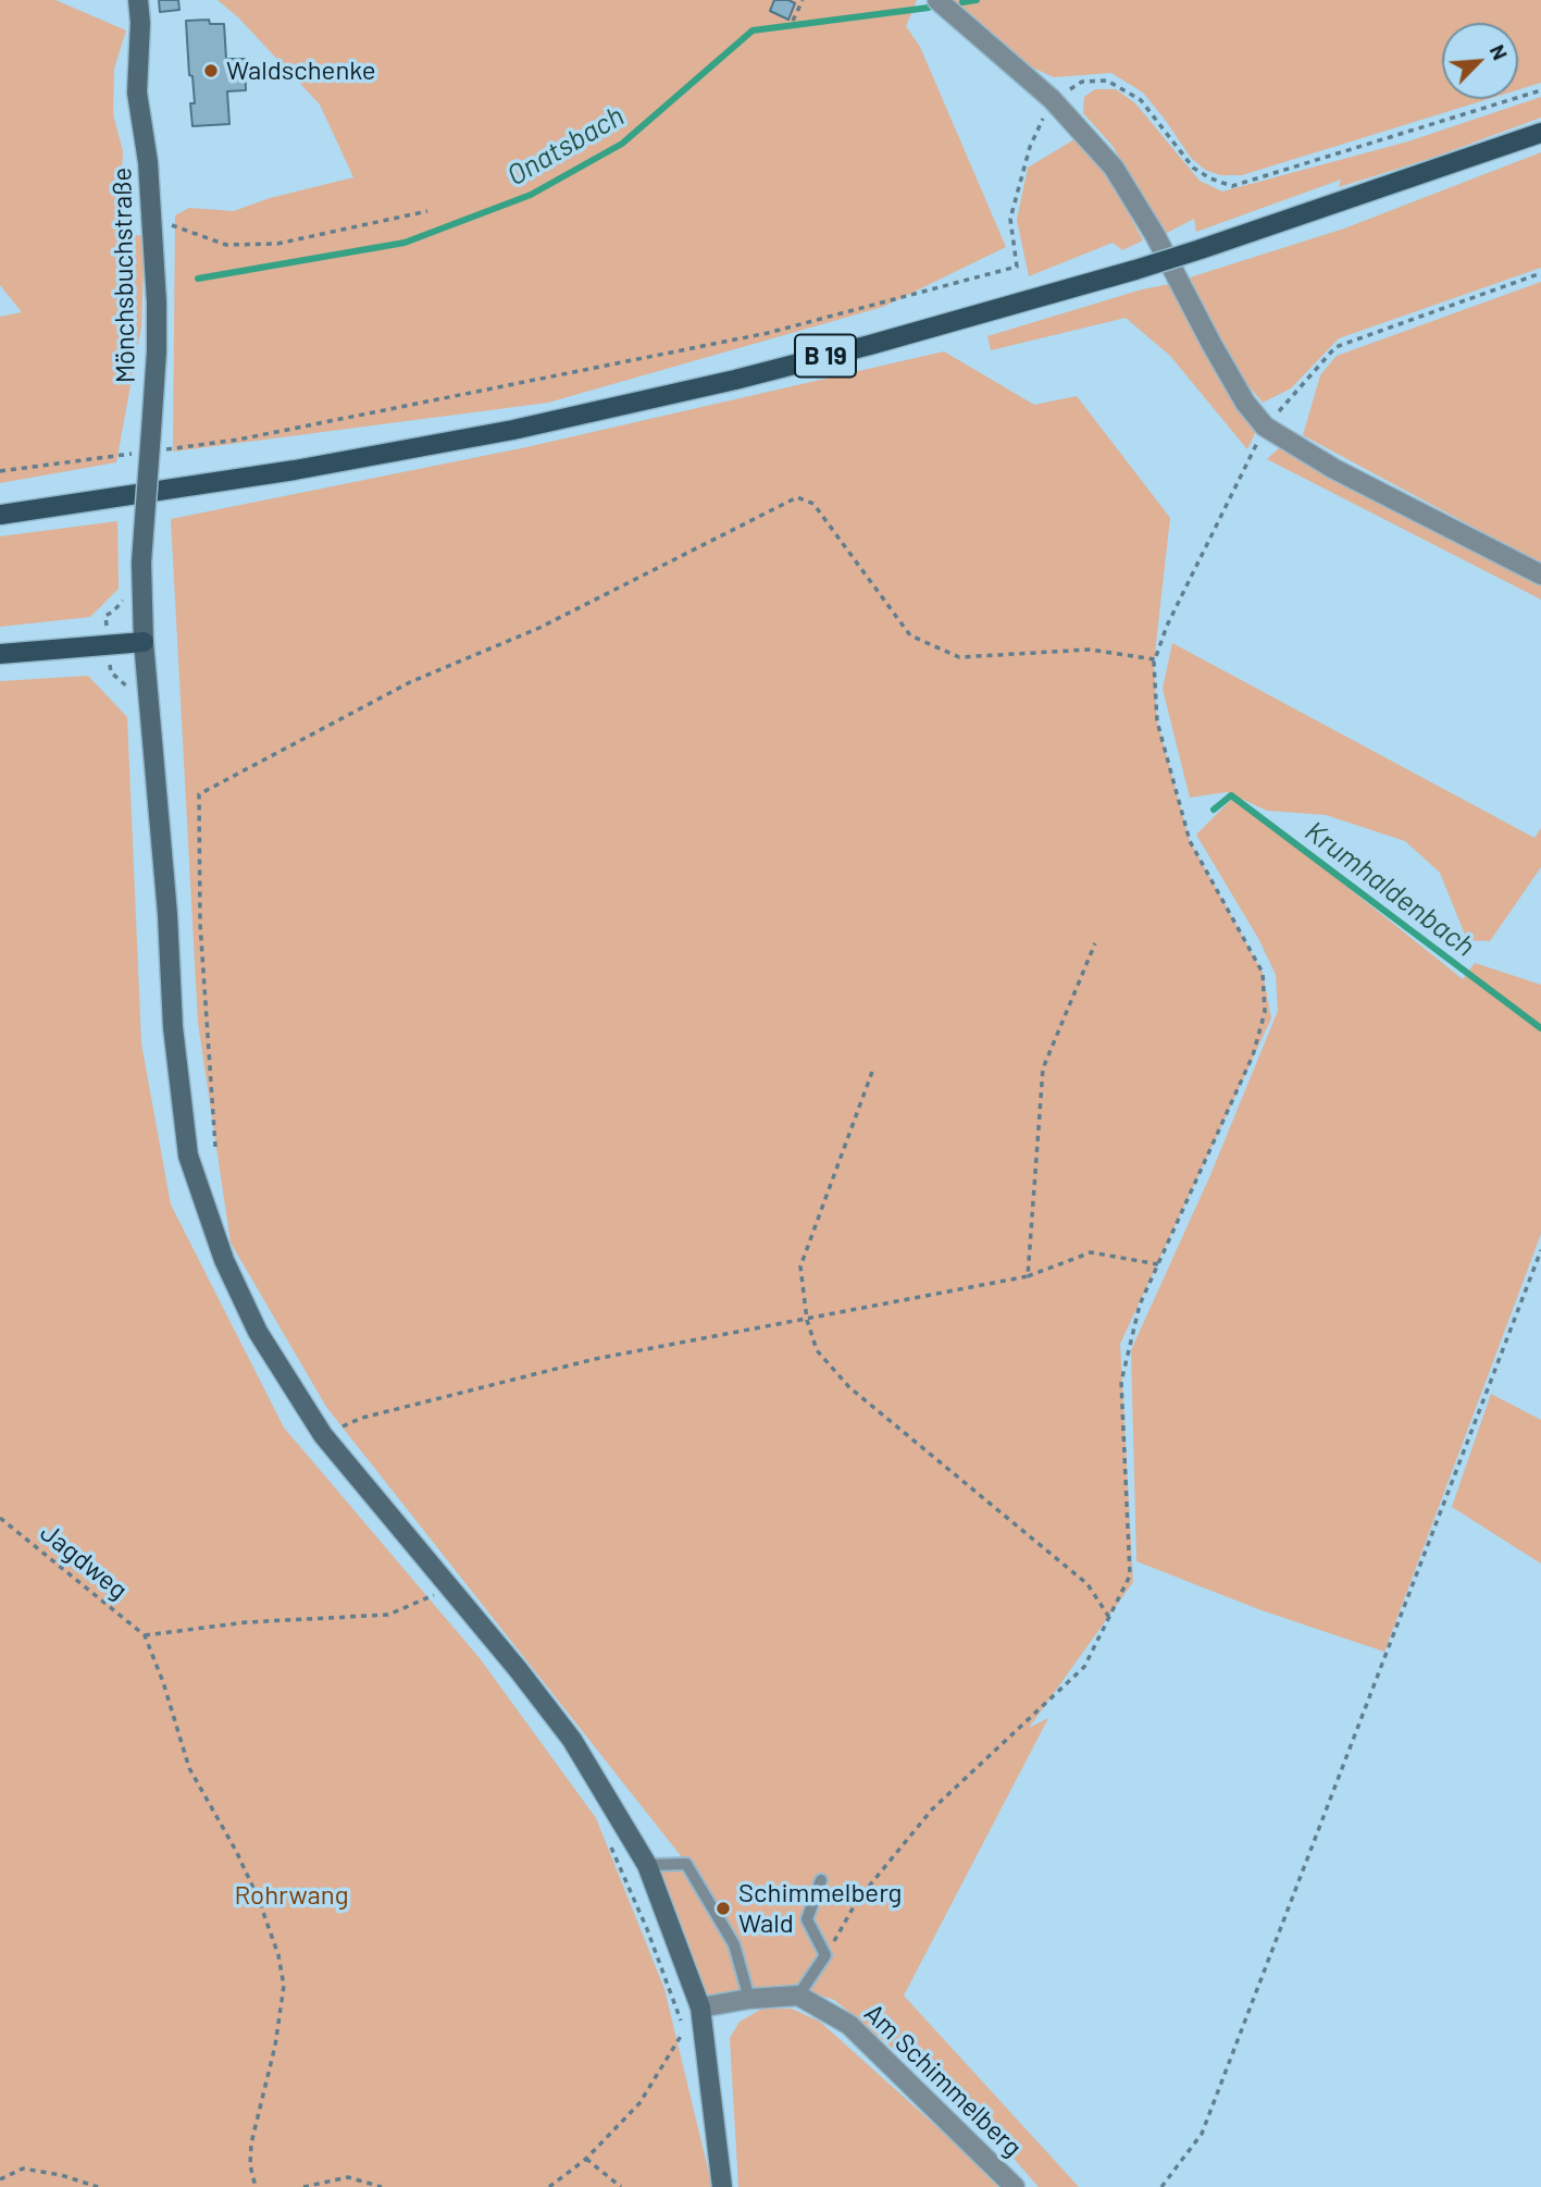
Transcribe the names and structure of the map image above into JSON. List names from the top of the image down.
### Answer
{
  "streets": {
    "main road": ["B 19"],
    "street": ["Mönchsbuchstraße", "Am Schimmelberg"],
    "path": ["Jagdweg"]
  },
  "water": ["Onatsbach", "Krumhaldenbach"],
  "parks": ["Rohrwang"],
  "places": ["Waldschenke", "Schimmelberg Wald"],
  "north": "top right"
}
